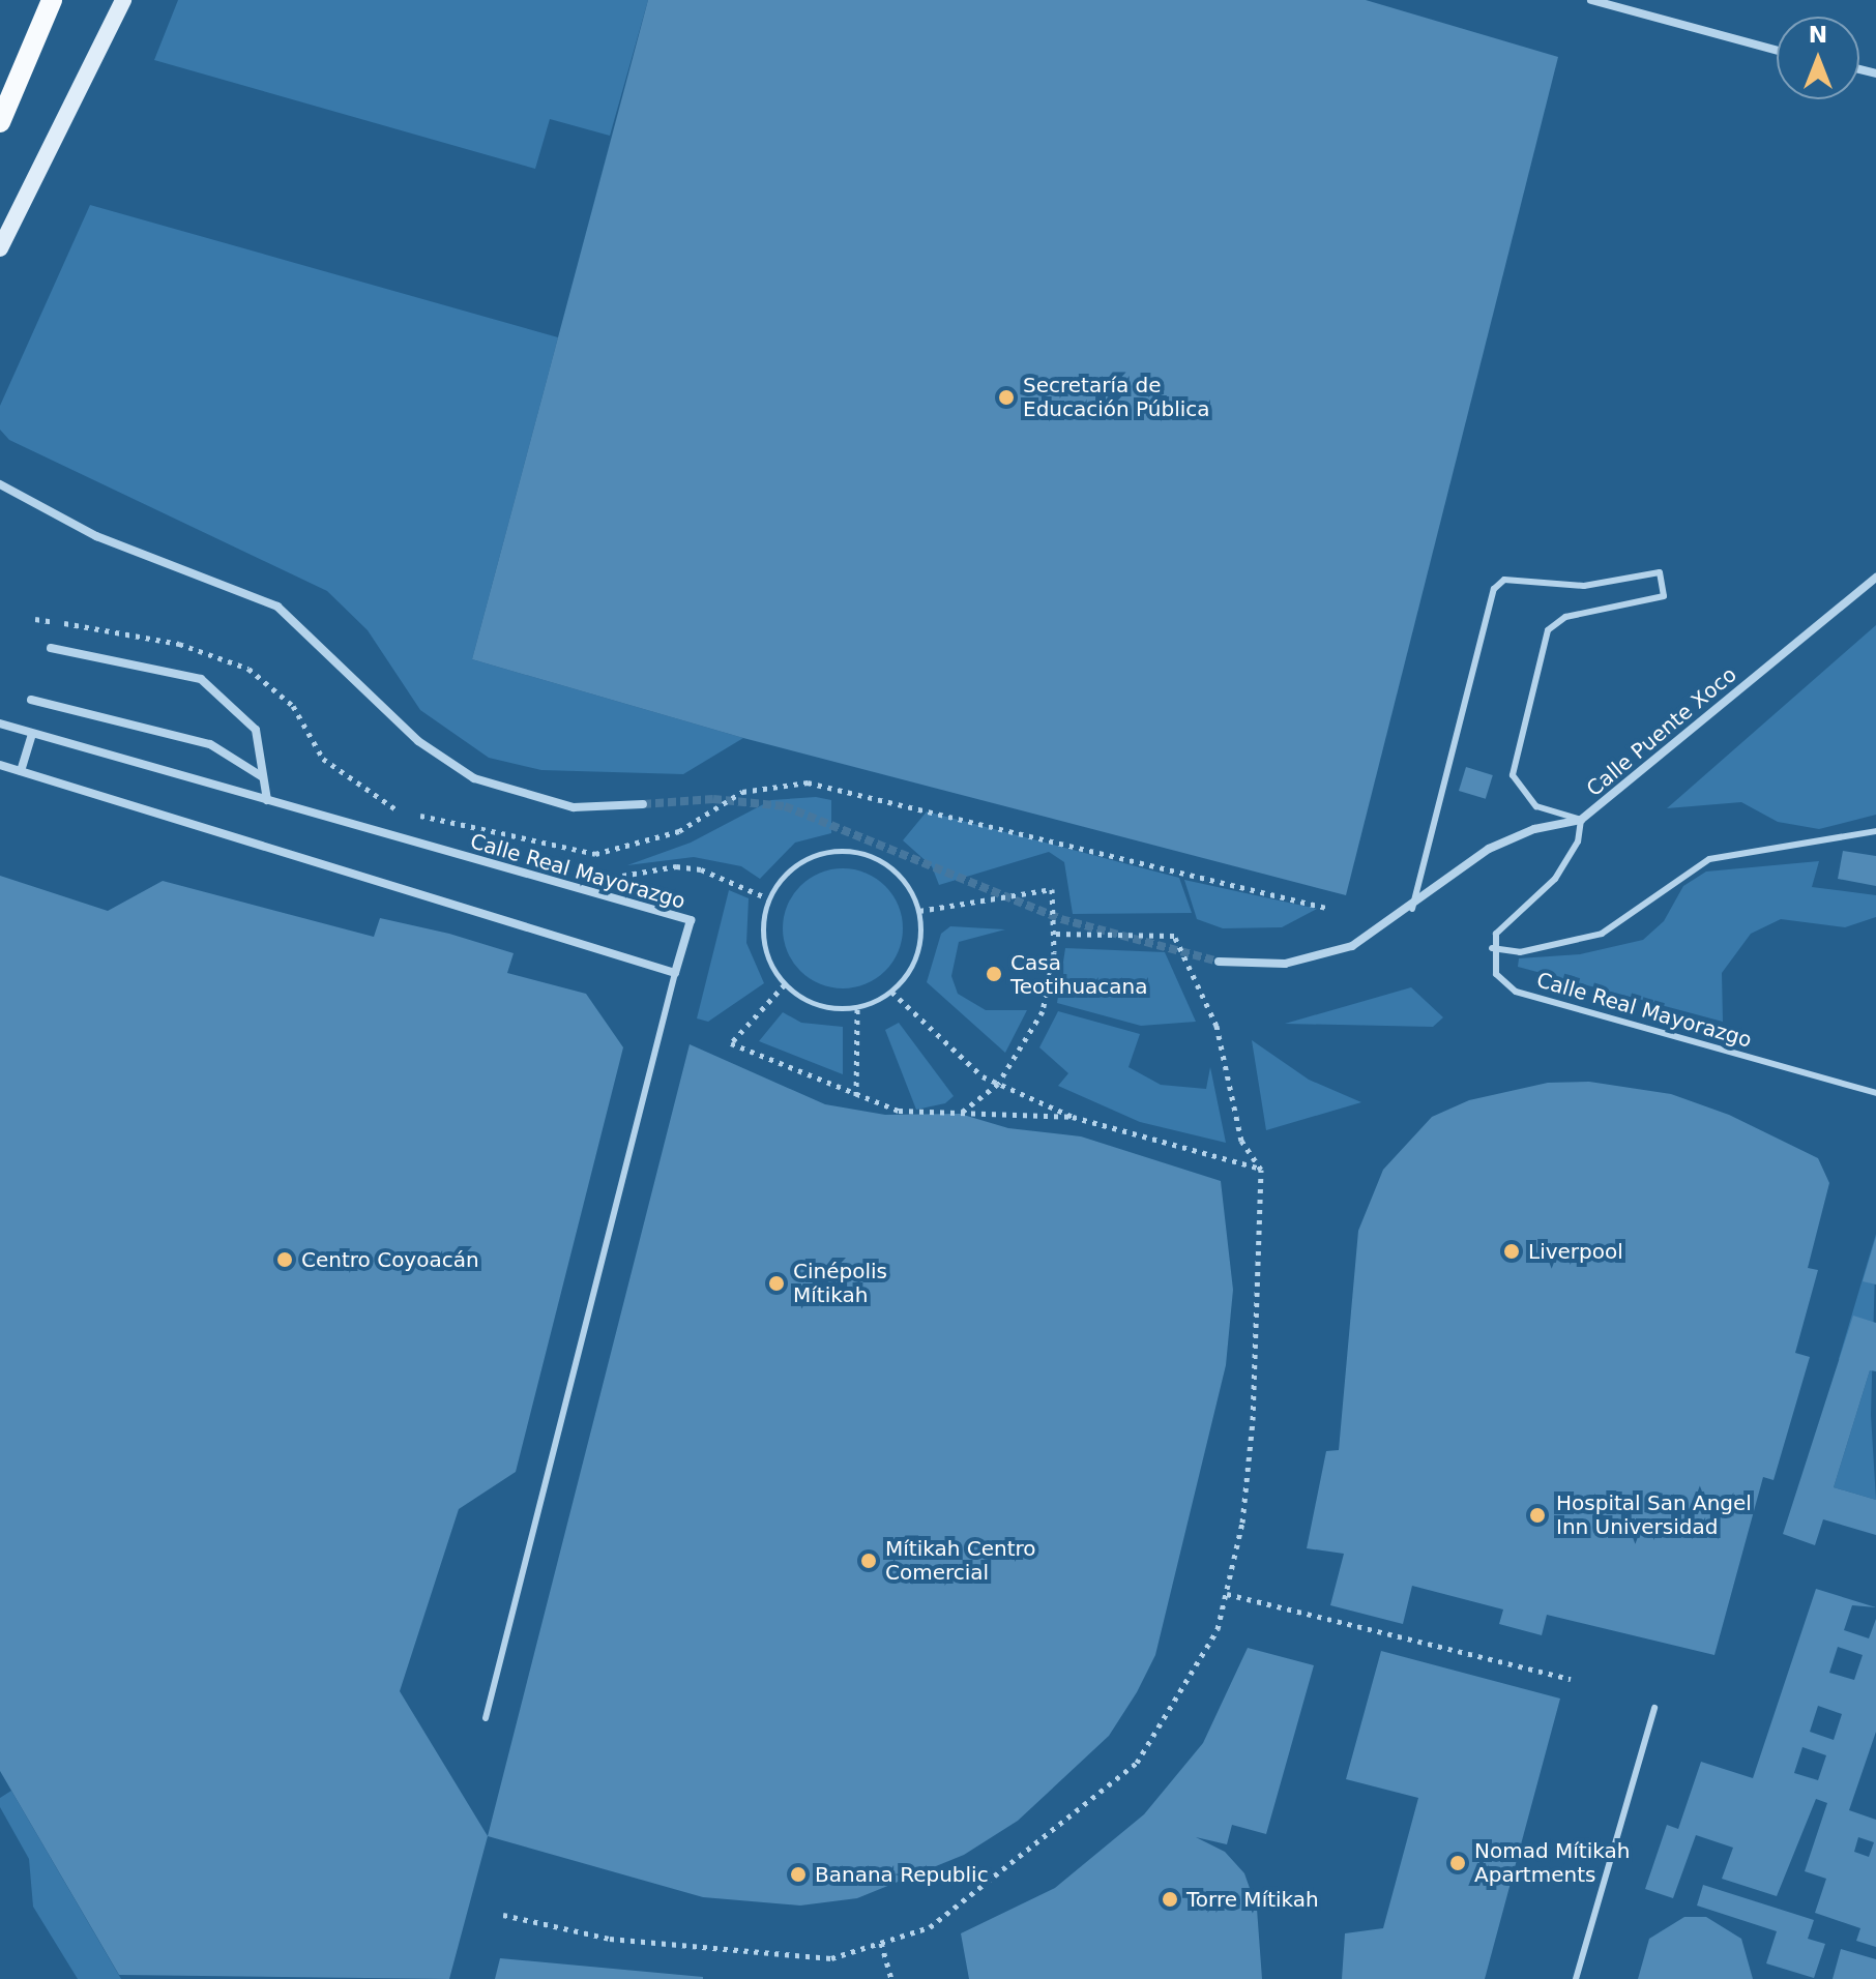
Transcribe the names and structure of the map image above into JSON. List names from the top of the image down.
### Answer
{
  "streets": {
    "street": ["Calle Puente Xoco", "Calle Real Mayorazgo"]
  },
  "places": [
    "Secretaría de Educación Pública",
    "Casa Teotihuacana",
    "Liverpool",
    "Centro Coyoacán",
    "Cinépolis Mítikah",
    "Hospital San Angel Inn Universidad",
    "Mítikah Centro Comercial",
    "Nomad Mítikah Apartments",
    "Banana Republic",
    "Torre Mítikah"
  ],
  "north": "top"
}
